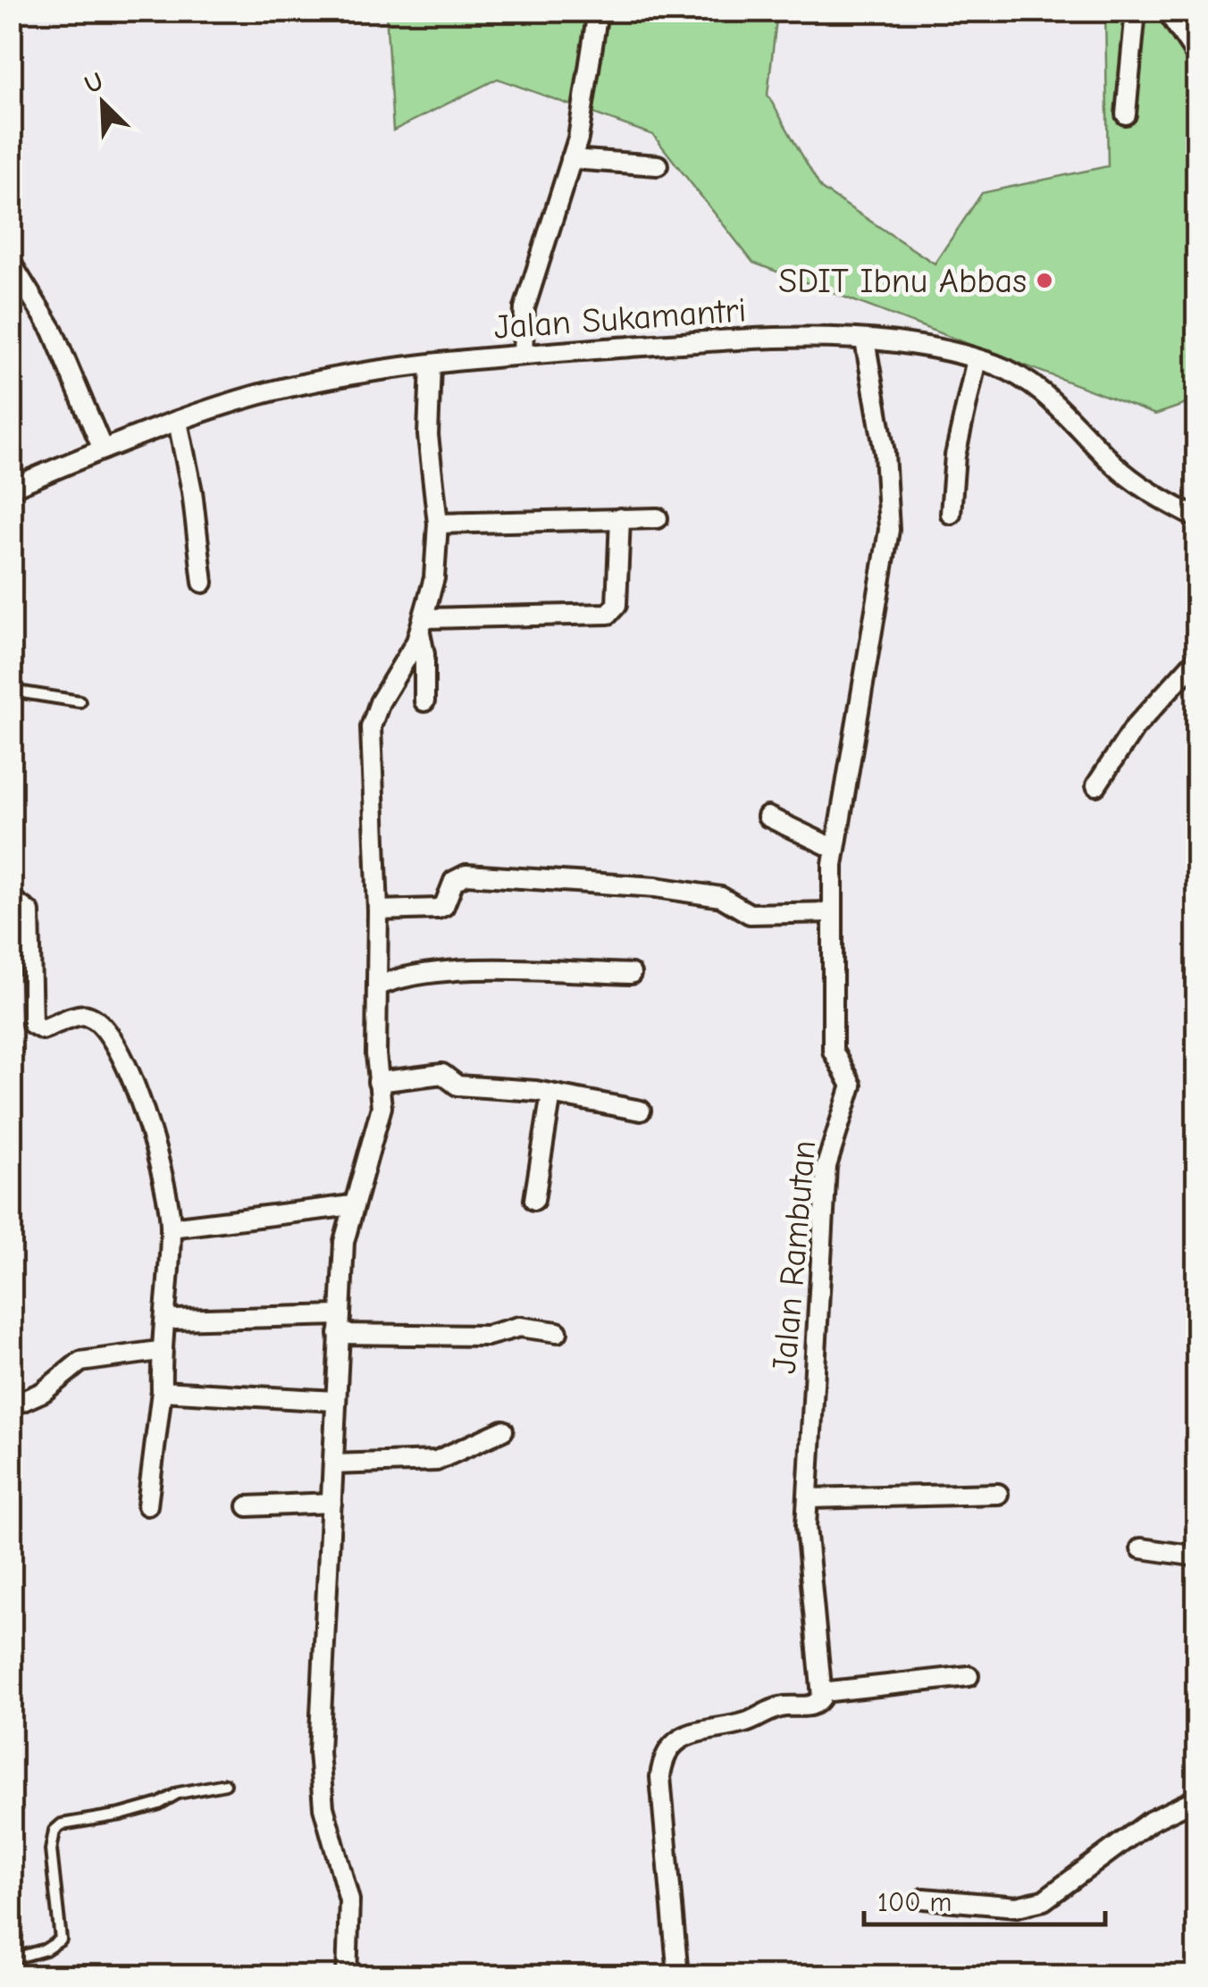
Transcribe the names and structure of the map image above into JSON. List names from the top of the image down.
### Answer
{
  "streets": {
    "street": ["Jalan Sukamantri", "Jalan Rambutan"]
  },
  "crossings": [
    ["Jalan Sukamantri", "Jalan Rambutan"]
  ],
  "places": ["SDIT Ibnu Abbas"],
  "scale_bar": "100 m",
  "north": "top left"
}
